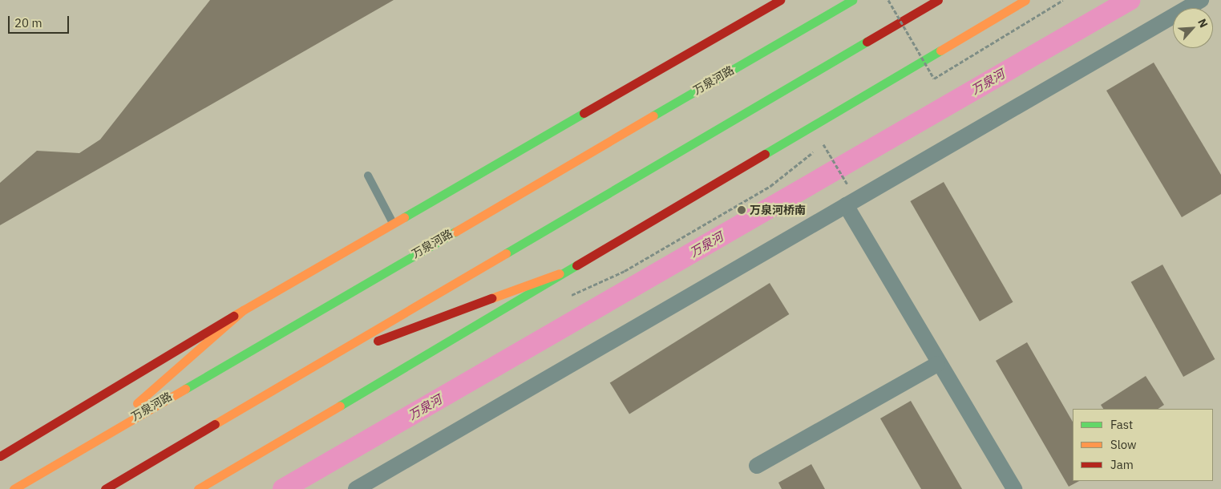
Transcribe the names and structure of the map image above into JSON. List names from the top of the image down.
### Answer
{
  "streets": {
    "main road": ["万泉河路"]
  },
  "water": ["万泉河"],
  "places": ["万泉河桥南"],
  "legend": ["Fast", "Slow", "Jam"],
  "scale_bar": "20 m",
  "north": "top right"
}
